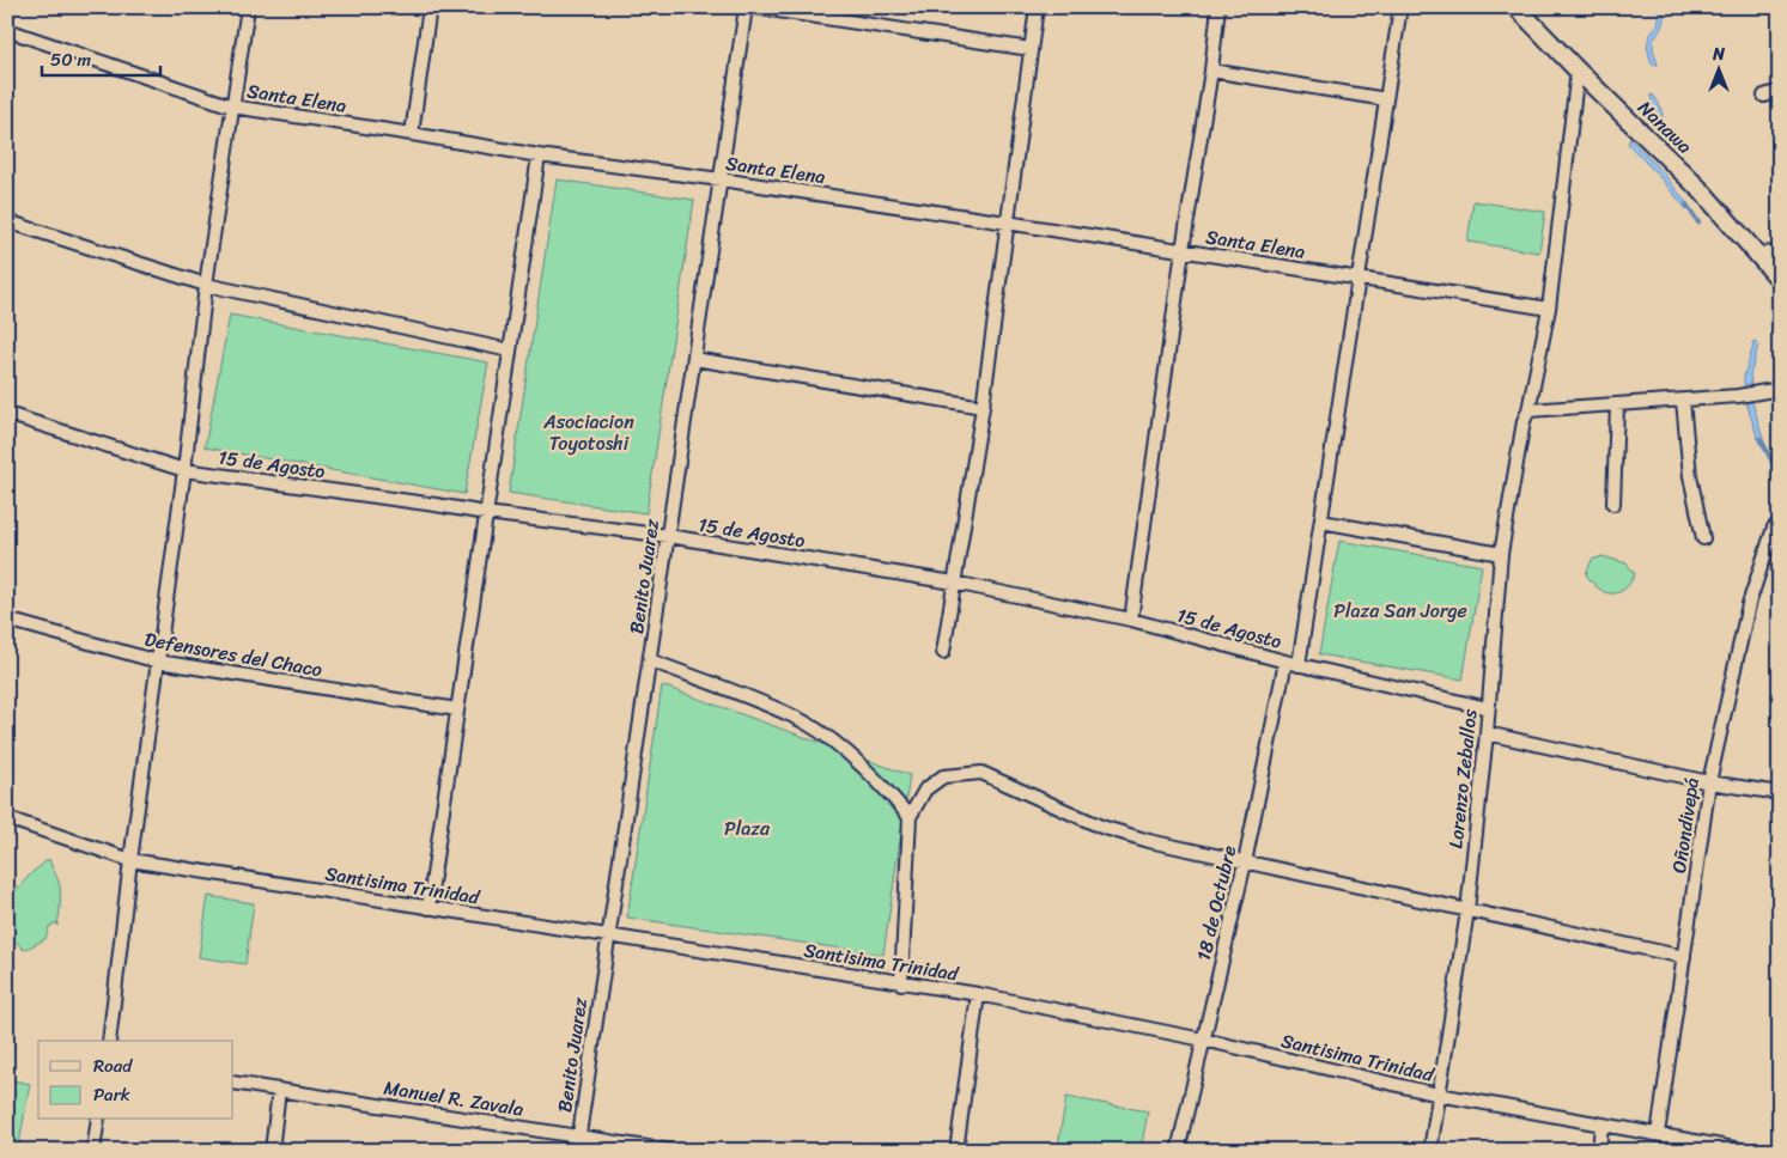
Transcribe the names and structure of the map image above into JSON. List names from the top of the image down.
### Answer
{
  "streets": {
    "main road": ["Nanawa"],
    "street": [
      "Santa Elena",
      "15 de Agosto",
      "Benito Juarez",
      "Defensores del Chaco",
      "Lorenzo Zeballos",
      "Oñondivepá",
      "Santisima Trinidad",
      "18 de Octubre",
      "Manuel R. Zavala"
    ]
  },
  "crossings": [
    ["Santa Elena", "Benito Juarez"],
    ["Santa Elena", "Lorenzo Zeballos"],
    ["Nanawa", "Lorenzo Zeballos"],
    ["15 de Agosto", "Benito Juarez"],
    ["15 de Agosto", "Lorenzo Zeballos"],
    ["15 de Agosto", "18 de Octubre"],
    ["Benito Juarez", "Santisima Trinidad"],
    ["Benito Juarez", "Manuel R. Zavala"],
    ["Lorenzo Zeballos", "Santisima Trinidad"],
    ["Oñondivepá", "Santisima Trinidad"],
    ["Santisima Trinidad", "18 de Octubre"]
  ],
  "parks": ["Asociacion Toyotoshi", "Plaza San Jorge", "Plaza"],
  "legend": ["Road", "Park"],
  "scale_bar": "50 m",
  "north": "top"
}
